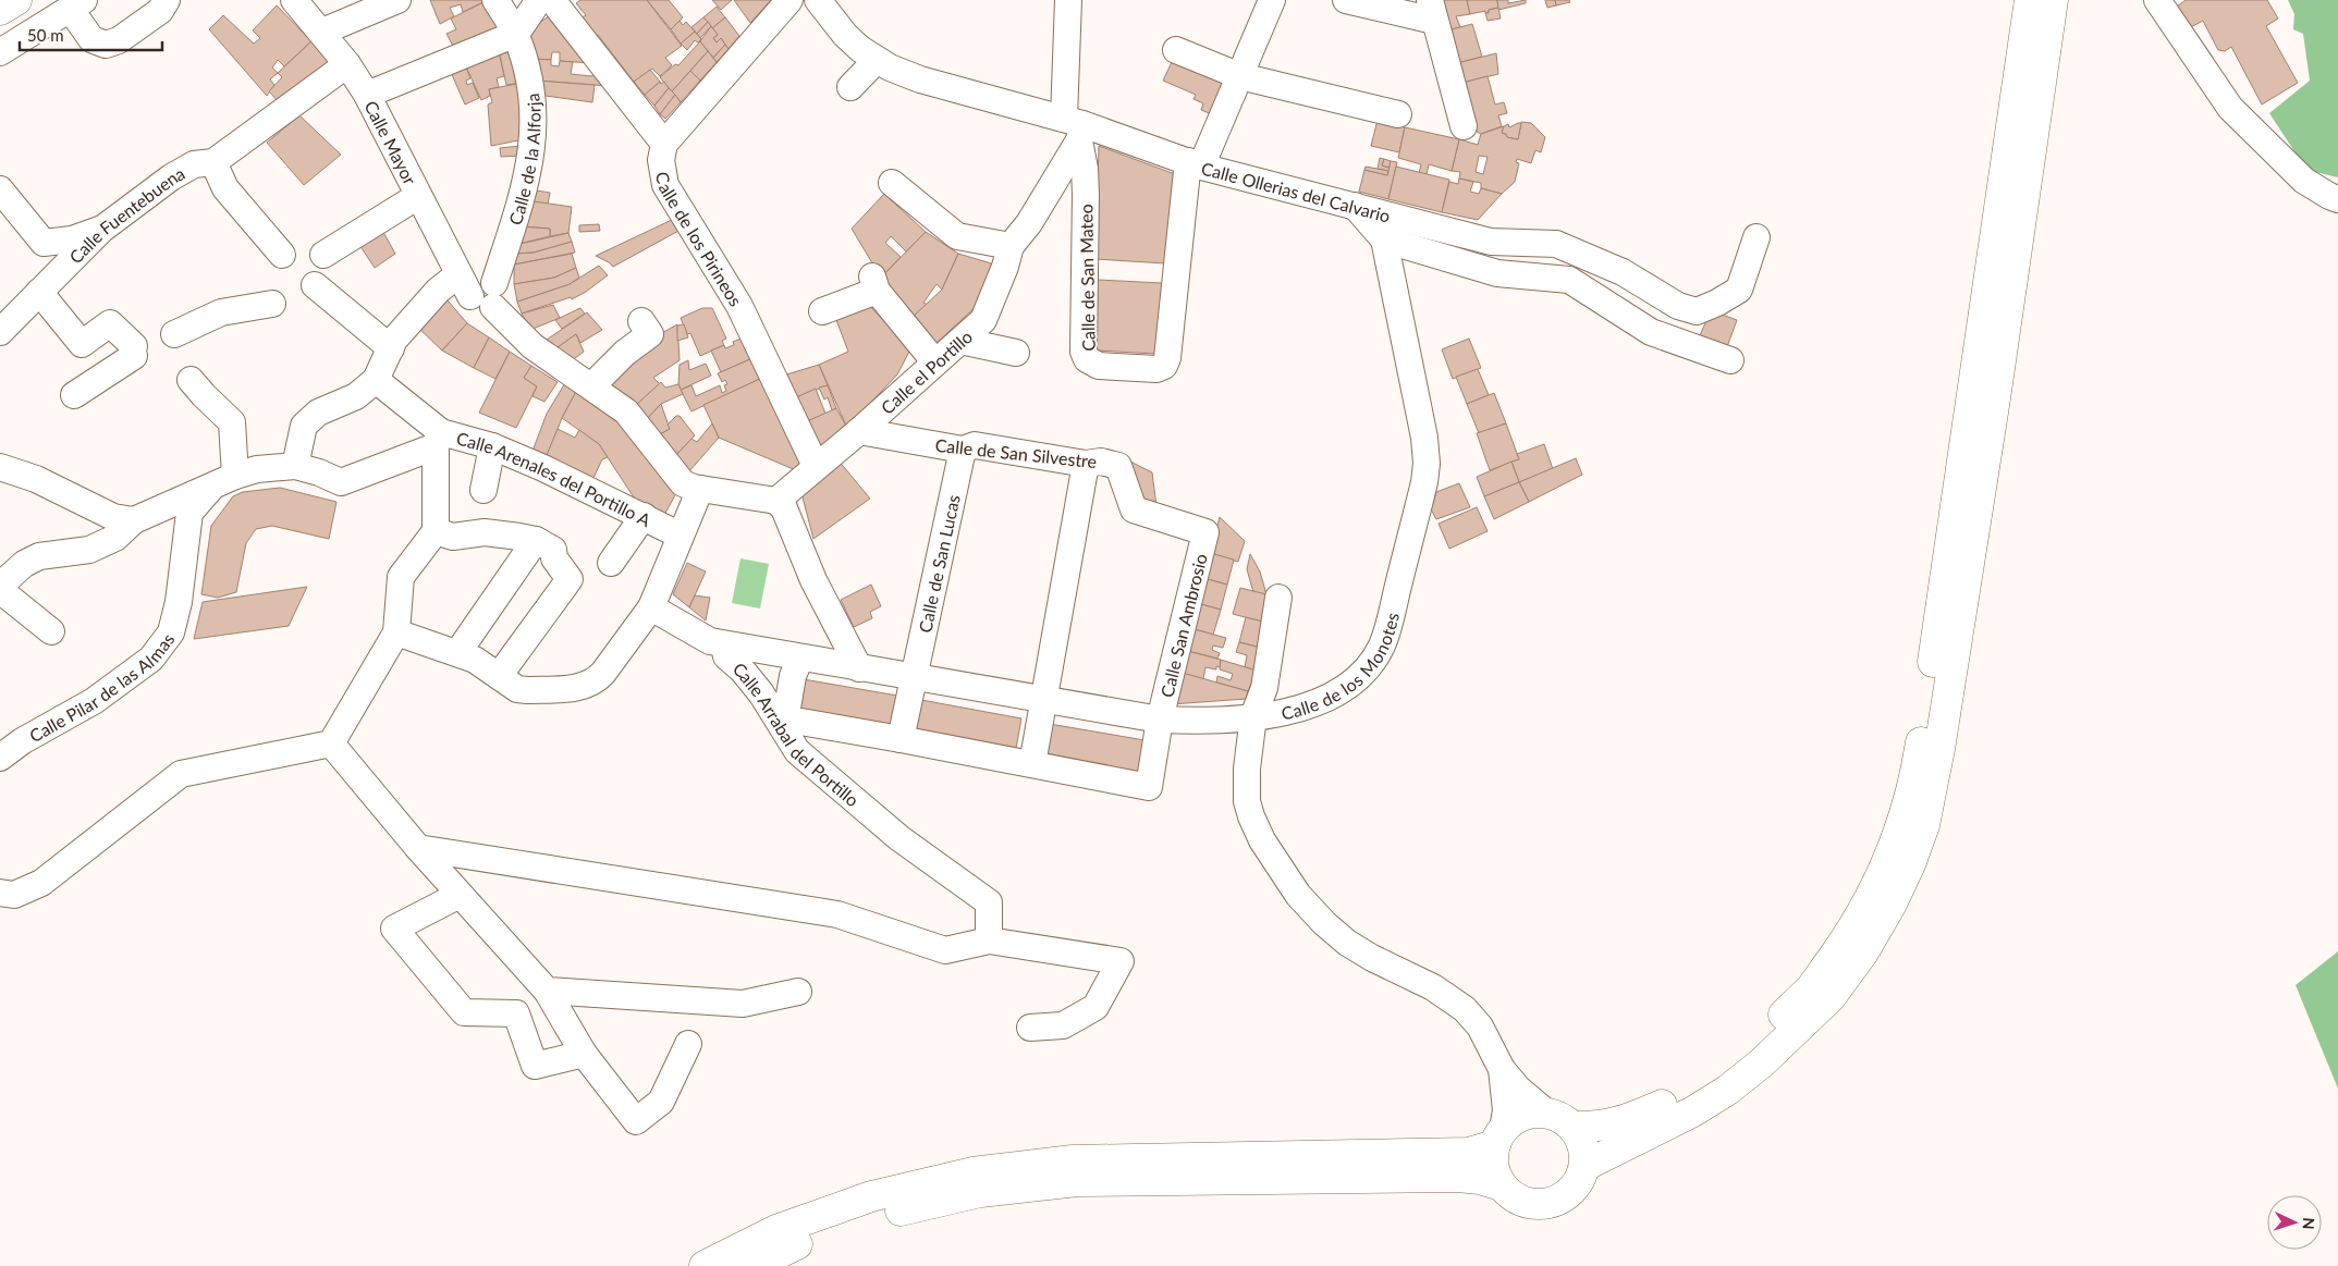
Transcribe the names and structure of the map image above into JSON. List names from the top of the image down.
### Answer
{
  "streets": {
    "street": [
      "Calle Mayor",
      "Calle de la Alforja",
      "Calle Ollerias del Calvario",
      "Calle Fuentebuena",
      "Calle de los Pirineos",
      "Calle de San Mateo",
      "Calle el Portillo",
      "Calle de San Silvestre",
      "Calle Arenales del Portillo A",
      "Calle de San Lucas",
      "Calle San Ambrosio",
      "Calle de los Monotes",
      "Calle Pilar de las Almas",
      "Calle Arrabal del Portillo"
    ]
  },
  "crossings": [
    ["Calle Mayor", "Calle Fuentebuena"],
    ["Calle Ollerias del Calvario", "Calle de San Mateo"],
    ["Calle Ollerias del Calvario", "Calle el Portillo"],
    ["Calle de los Pirineos", "Calle el Portillo"],
    ["Calle de San Mateo", "Calle el Portillo"],
    ["Calle el Portillo", "Calle de San Silvestre"],
    ["Calle de San Silvestre", "Calle de San Lucas"],
    ["Calle de San Silvestre", "Calle San Ambrosio"],
    ["Calle de San Lucas", "Calle de los Monotes"],
    ["Calle San Ambrosio", "Calle de los Monotes"],
    ["Calle de los Monotes", "Calle Arrabal del Portillo"]
  ],
  "scale_bar": "50 m",
  "north": "right"
}
